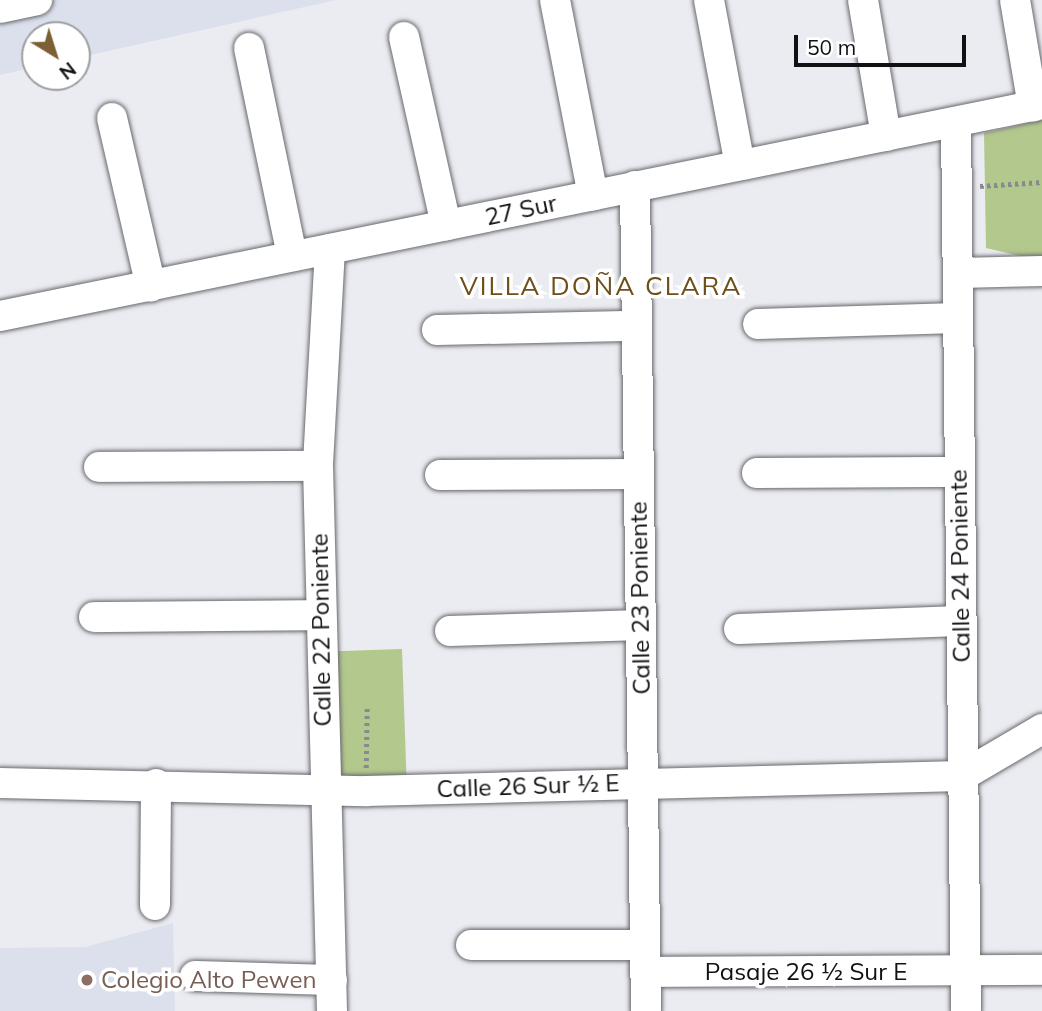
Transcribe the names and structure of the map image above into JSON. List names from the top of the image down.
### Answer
{
  "streets": {
    "street": [
      "27 Sur",
      "Calle 24 Poniente",
      "Calle 23 Poniente",
      "Calle 22 Poniente",
      "Calle 26 Sur ½ E",
      "Pasaje 26 ½ Sur E"
    ]
  },
  "crossings": [
    ["27 Sur", "Calle 24 Poniente"],
    ["27 Sur", "Calle 23 Poniente"],
    ["27 Sur", "Calle 22 Poniente"],
    ["Calle 24 Poniente", "Calle 26 Sur ½ E"],
    ["Calle 24 Poniente", "Pasaje 26 ½ Sur E"],
    ["Calle 23 Poniente", "Calle 26 Sur ½ E"],
    ["Calle 23 Poniente", "Pasaje 26 ½ Sur E"],
    ["Calle 22 Poniente", "Calle 26 Sur ½ E"]
  ],
  "districts": ["VILLA DOÑA CLARA"],
  "places": ["Colegio Alto Pewen"],
  "scale_bar": "50 m",
  "north": "bottom right"
}
